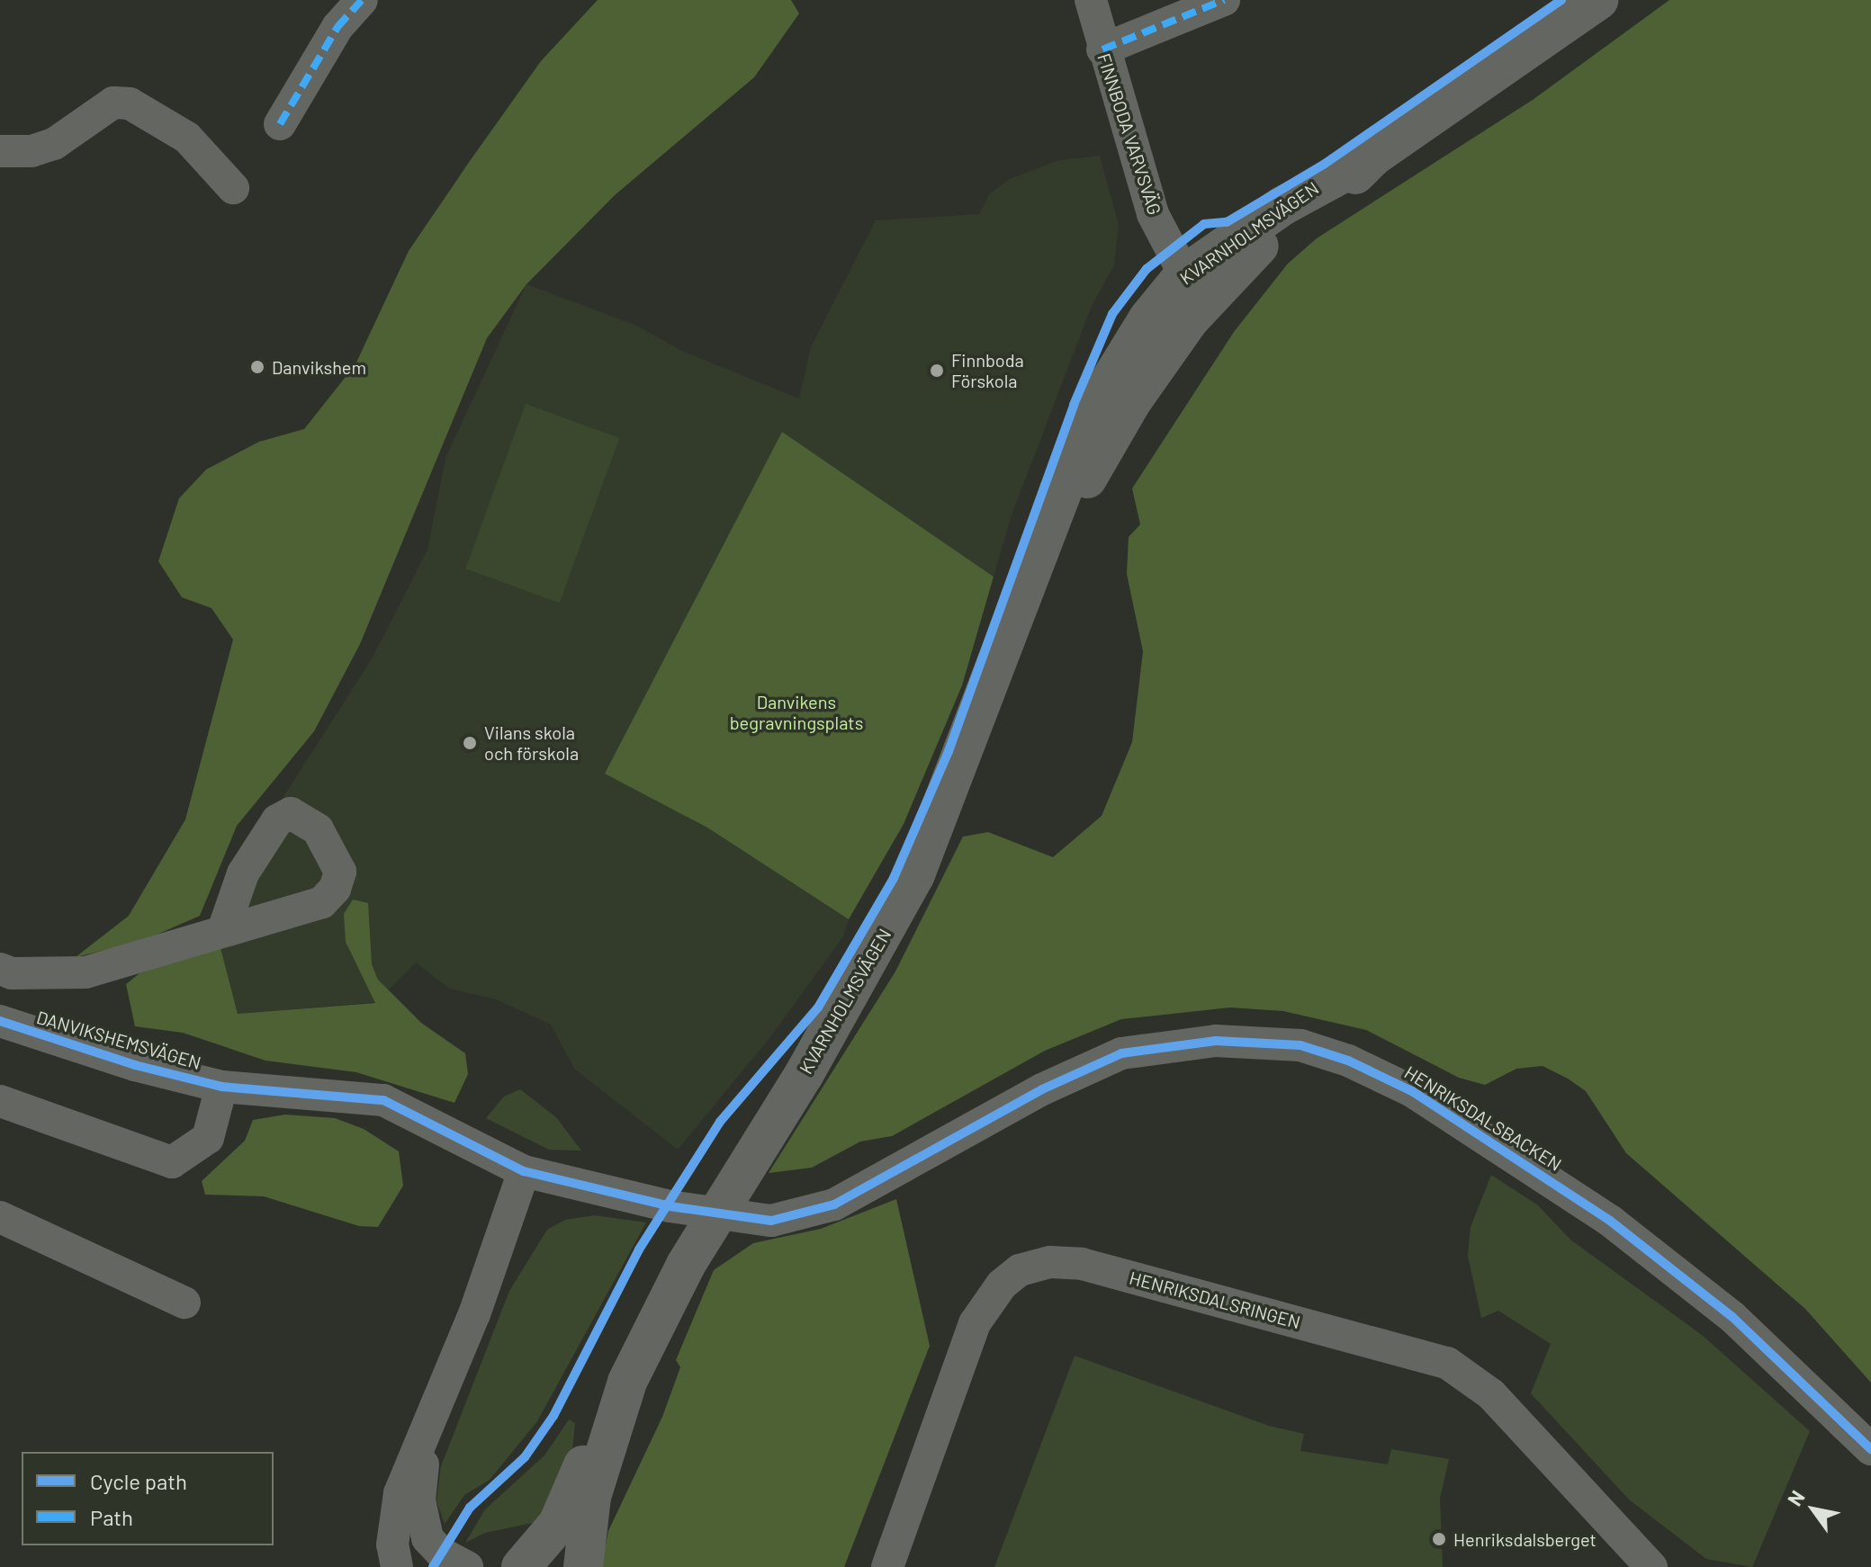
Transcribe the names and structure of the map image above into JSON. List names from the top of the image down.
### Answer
{
  "streets": {
    "street": [
      "FINNBODA VARVSVÄG",
      "KVARNHOLMSVÄGEN",
      "DANVIKSHEMSVÄGEN",
      "HENRIKSDALSBACKEN",
      "HENRIKSDALSRINGEN"
    ]
  },
  "crossings": [
    ["FINNBODA VARVSVÄG", "KVARNHOLMSVÄGEN"],
    ["DANVIKSHEMSVÄGEN", "HENRIKSDALSBACKEN"]
  ],
  "parks": ["Danvikens begravningsplats"],
  "places": [
    "Danvikshem",
    "Finnboda Förskola",
    "Vilans skola och förskola",
    "Henriksdalsberget"
  ],
  "legend": ["Cycle path", "Path"],
  "north": "top left"
}
